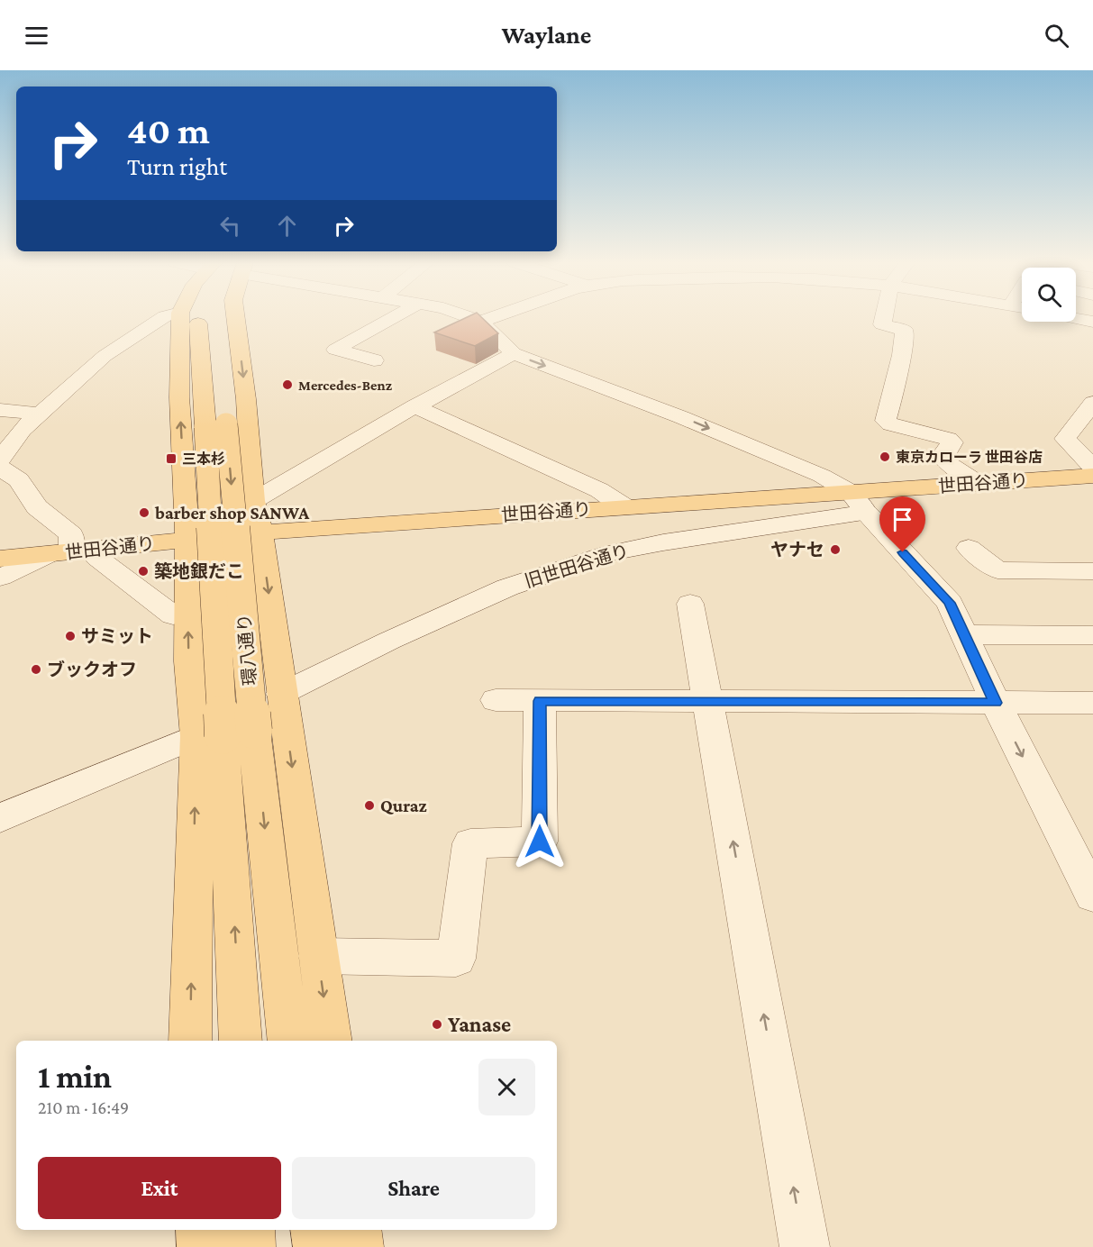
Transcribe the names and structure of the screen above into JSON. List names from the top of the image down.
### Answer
{
  "streets": {
    "main road": ["世田谷通り", "環八通り"],
    "street": ["旧世田谷通り"]
  },
  "crossings": [
    ["世田谷通り", "旧世田谷通り"]
  ],
  "places": {
    "other": [
      "Mercedes-Benz",
      "東京カローラ 世田谷店",
      "barber shop SANWA",
      "ヤナセ",
      "築地銀だこ",
      "サミット",
      "ブックオフ",
      "Quraz",
      "Yanase"
    ],
    "transit": ["三本杉"]
  },
  "page": {
    "header": "Waylane",
    "turn": ["40 m", "Turn right"],
    "heading": ["1 min", "210 m · 16:49"],
    "buttons": ["Exit", "Share"]
  }
}
